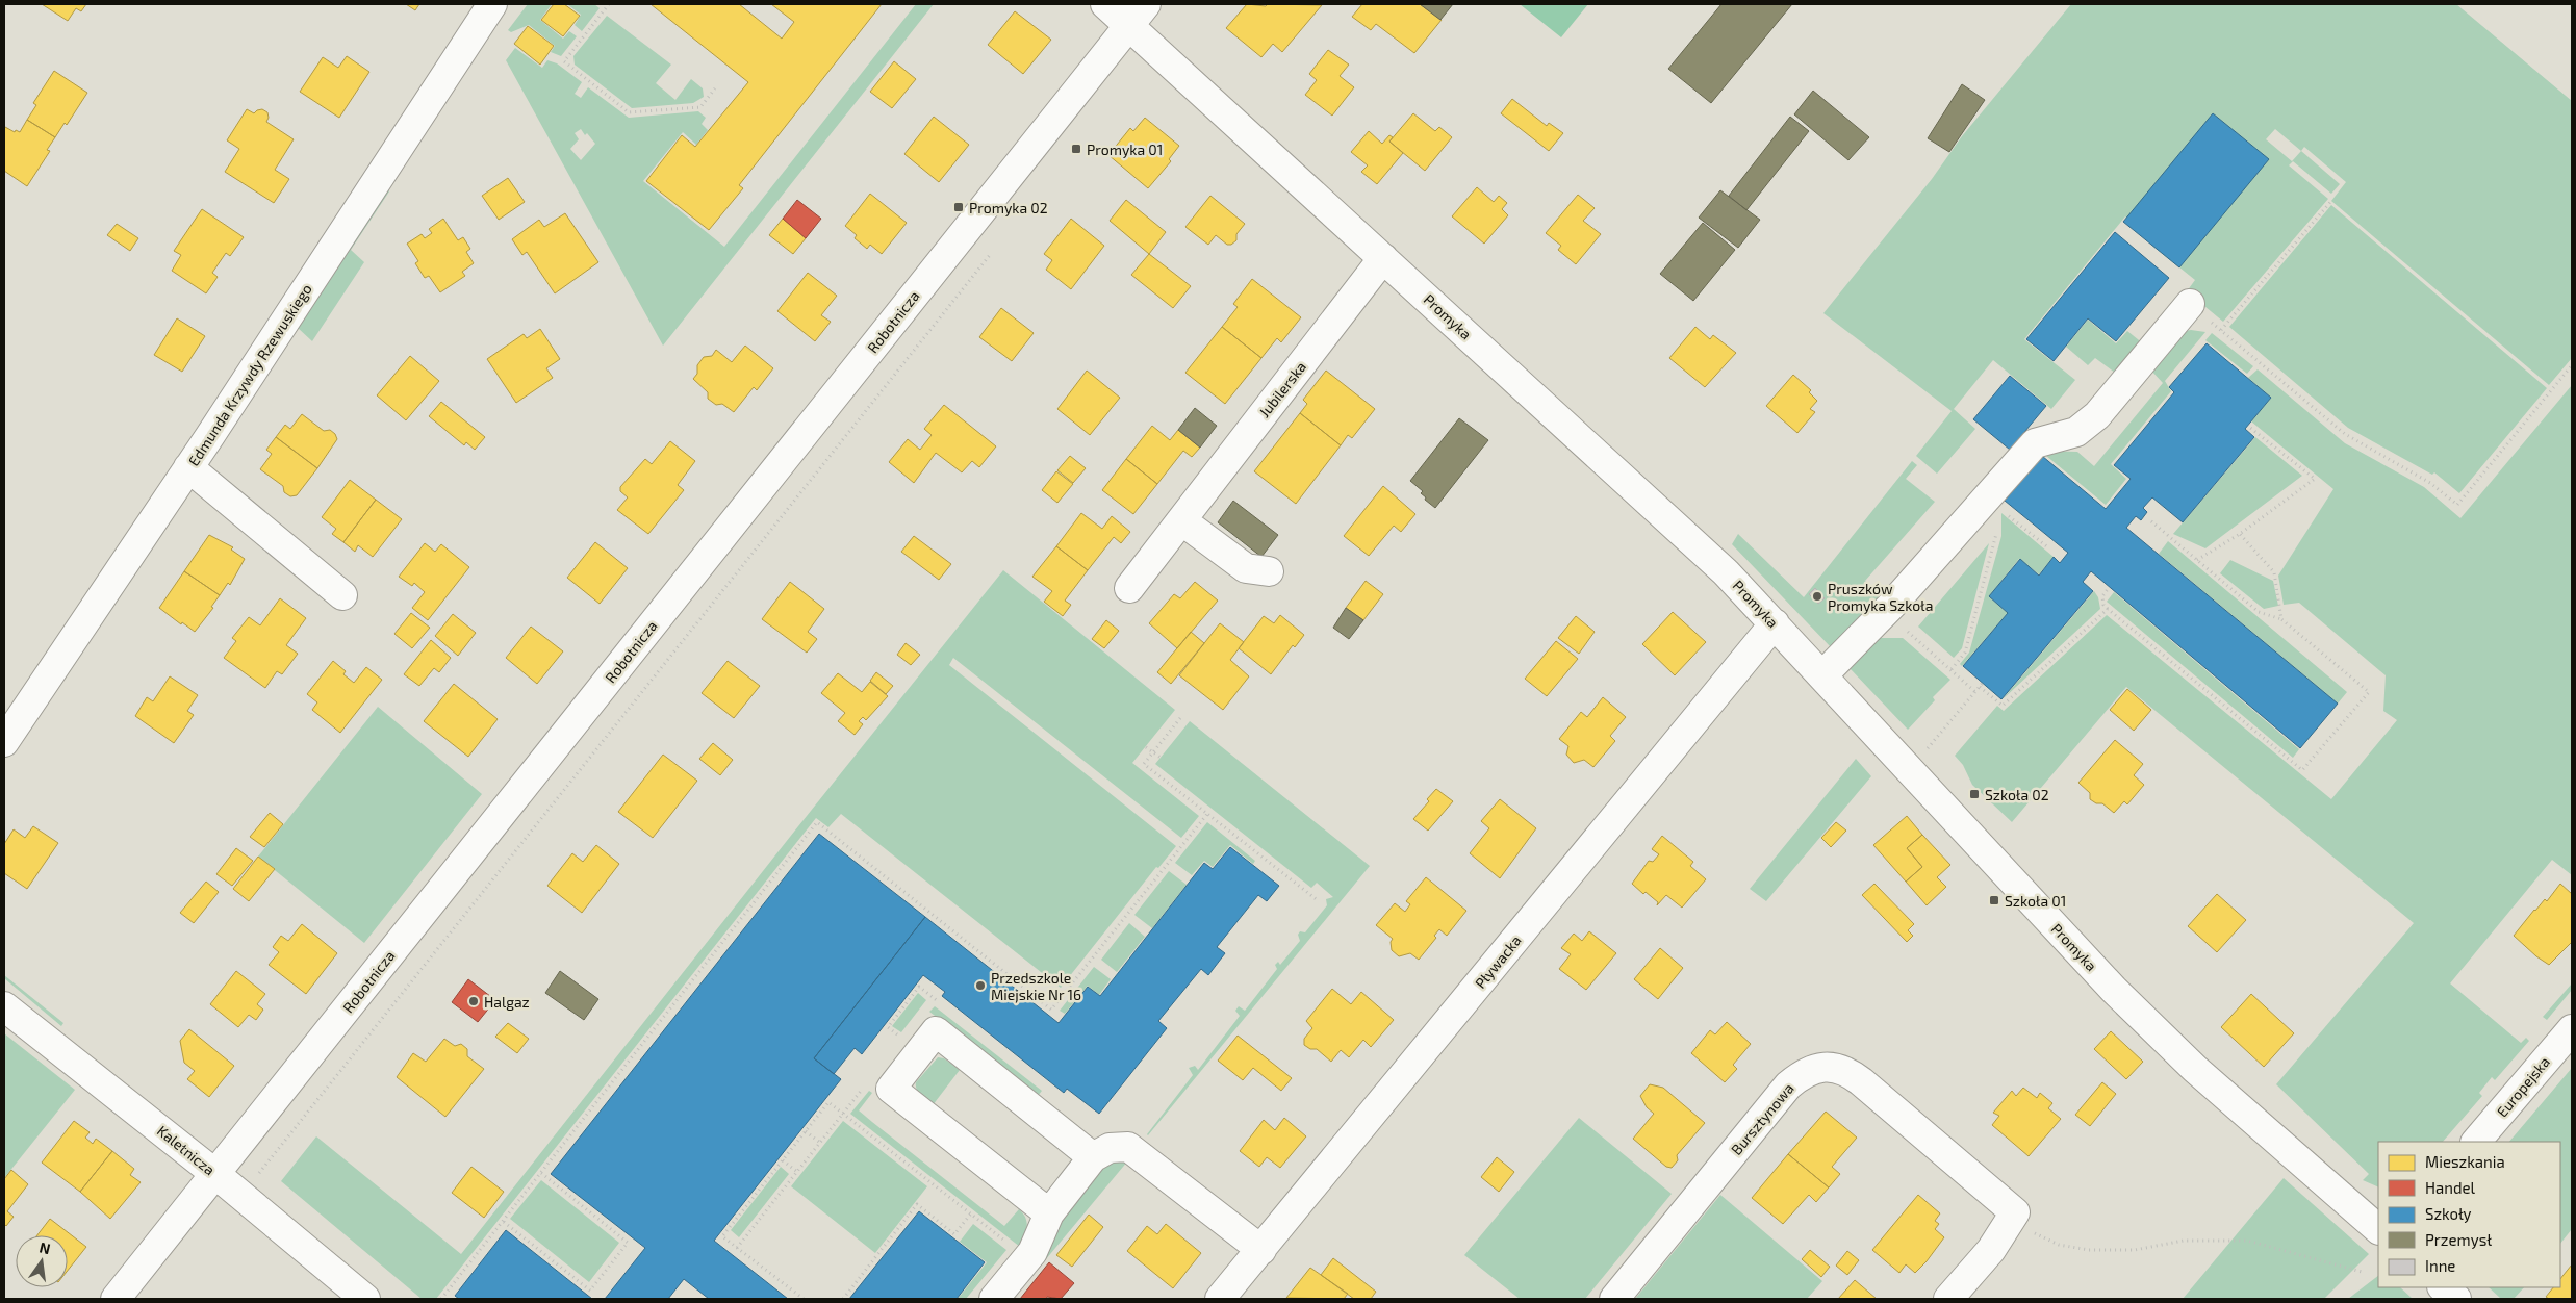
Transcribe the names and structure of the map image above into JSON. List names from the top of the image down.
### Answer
{
  "streets": {
    "street": [
      "Promyka",
      "Robotnicza",
      "Edmunda Krzywdy Rzewuskiego",
      "Jubilerska",
      "Pływacka",
      "Europejska",
      "Bursztynowa",
      "Kaletnicza"
    ]
  },
  "crossings": [
    ["Promyka", "Robotnicza"],
    ["Promyka", "Jubilerska"],
    ["Promyka", "Pływacka"],
    ["Robotnicza", "Kaletnicza"]
  ],
  "places": {
    "transit": [
      "Promyka 01",
      "Promyka 02",
      "Szkoła 02",
      "Szkoła 01"
    ],
    "other": ["Pruszków Promyka Szkoła", "Przedszkole Miejskie Nr 16", "Halgaz"]
  },
  "legend": [
    "Mieszkania",
    "Handel",
    "Szkoły",
    "Przemysł",
    "Inne"
  ],
  "north": "top"
}
